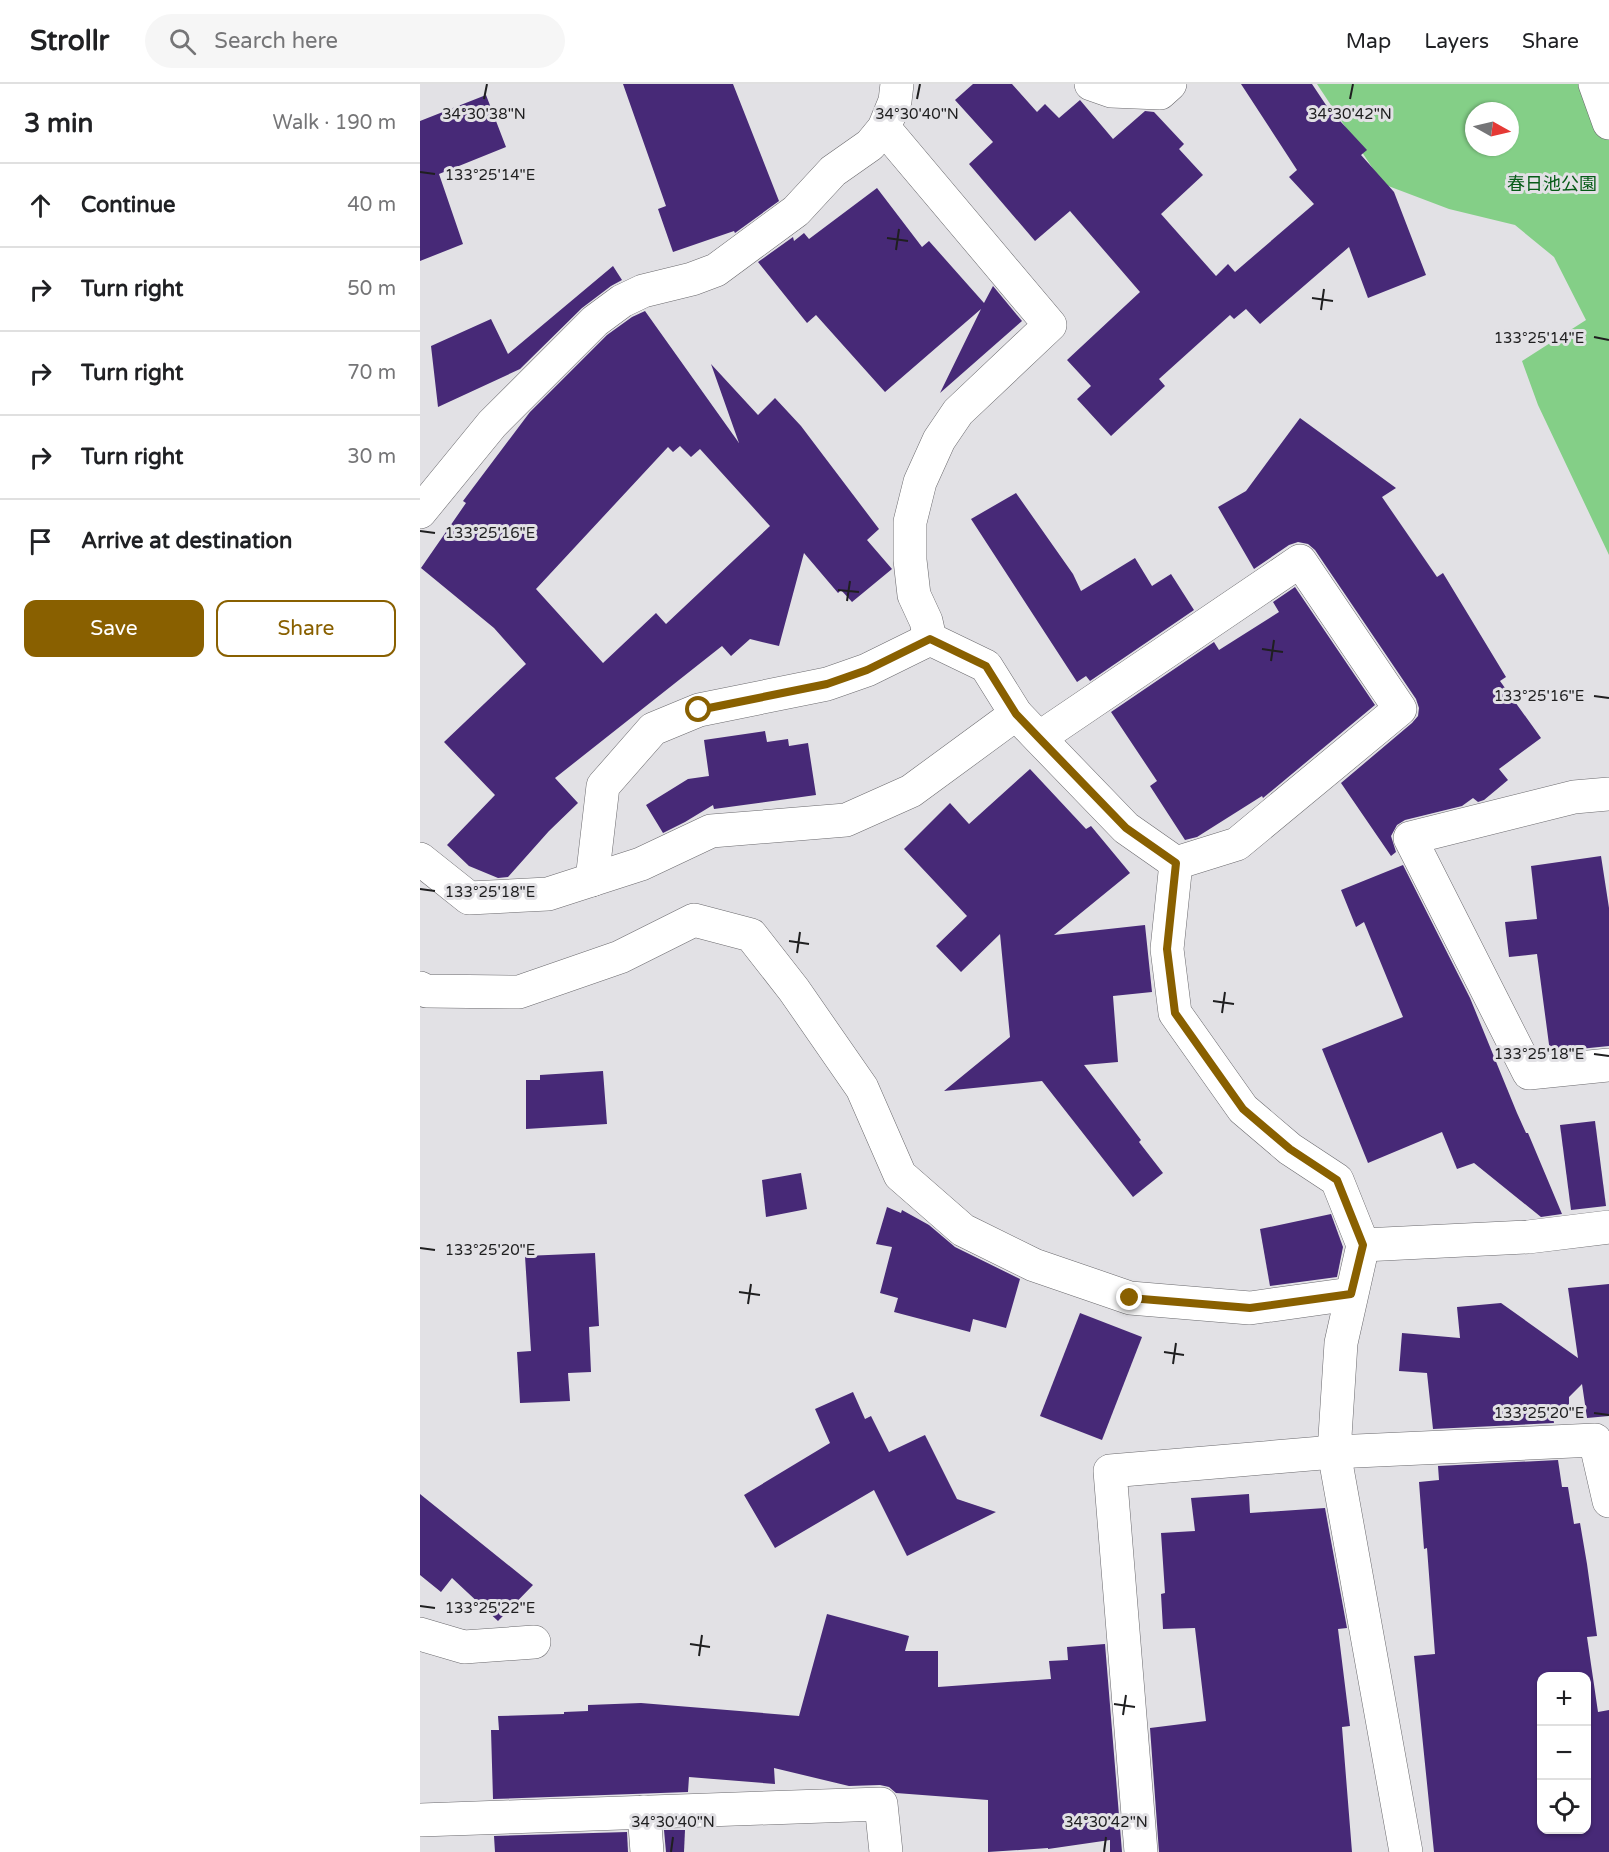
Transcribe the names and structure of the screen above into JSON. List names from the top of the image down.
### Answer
{
  "parks": ["春日池公園"],
  "north": "right",
  "page": {
    "header": "Strollr",
    "search": "Search here",
    "nav": ["Map", "Layers", "Share"],
    "heading": ["3 min", "Walk · 190 m"],
    "list": [
      ["Continue", "40 m"],
      ["Turn right", "50 m"],
      ["Turn right", "70 m"],
      ["Turn right", "30 m"],
      "Arrive at destination"
    ],
    "buttons": ["Save", "Share"],
    "map_buttons": ["+", "−"]
  },
  "coordinates": [
    "34°30'38\"N",
    "34°30'40\"N",
    "34°30'42\"N",
    "133°25'14\"E",
    "133°25'16\"E",
    "133°25'18\"E",
    "133°25'20\"E",
    "133°25'22\"E"
  ]
}
